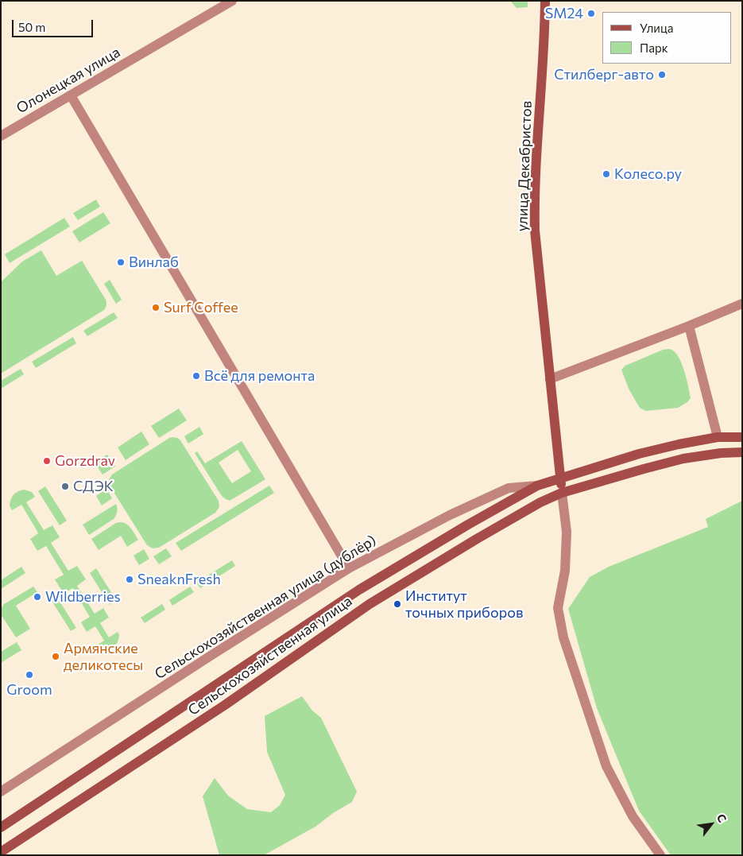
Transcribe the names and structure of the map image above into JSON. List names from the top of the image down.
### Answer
{
  "streets": {
    "main road": ["улица Декабристов", "Сельскохозяйственная улица"],
    "street": ["Олонецкая улица", "Сельскохозяйственная улица (дублёр)"]
  },
  "crossings": [
    ["улица Декабристов", "Сельскохозяйственная улица"],
    ["Сельскохозяйственная улица (дублёр)", "Сельскохозяйственная улица"]
  ],
  "places": [
    "SM24",
    "Стилберг-авто",
    "Колесо.ру",
    "Винлаб",
    "Surf Coffee",
    "Всё для ремонта",
    "Gorzdrav",
    "СДЭК",
    "SneaknFresh",
    "Wildberries",
    "Институт точных приборов",
    "Армянские деликотесы",
    "Groom"
  ],
  "legend": ["Улица", "Парк"],
  "scale_bar": "50 m",
  "north": "top right"
}
